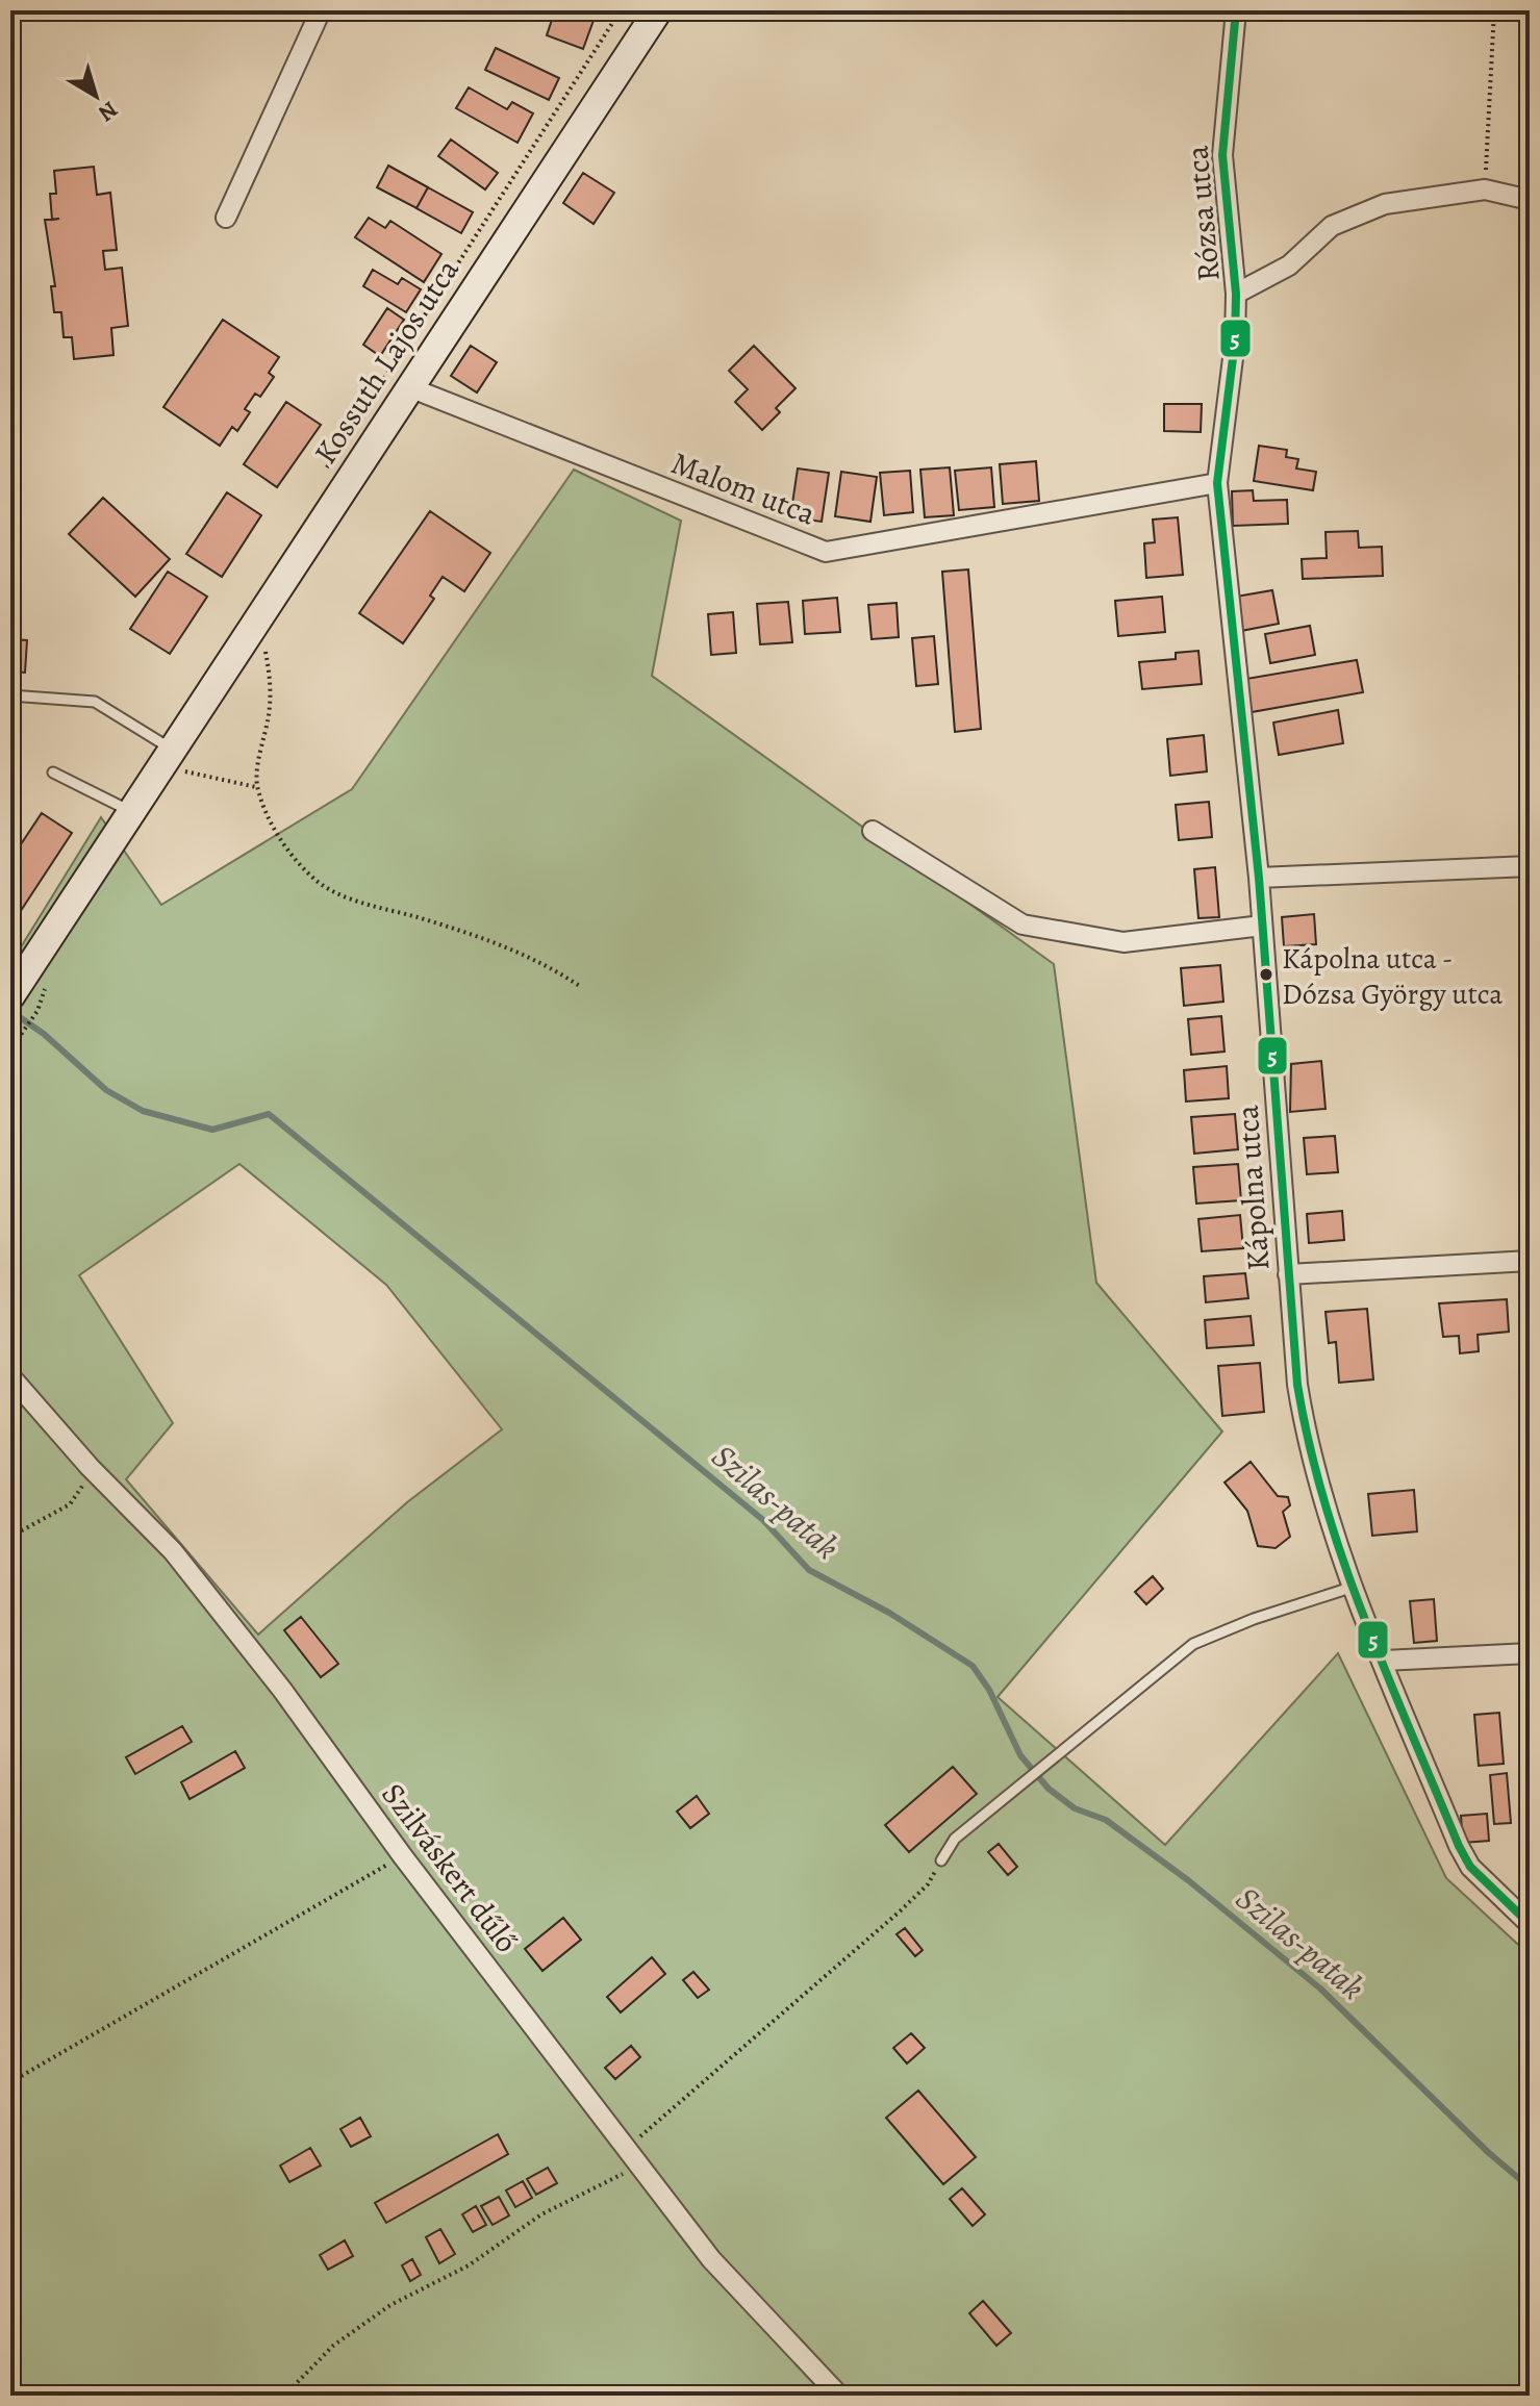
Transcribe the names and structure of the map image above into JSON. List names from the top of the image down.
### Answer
{
  "streets": {
    "main road": ["Kossuth Lajos utca"],
    "street": [
      "Rózsa utca",
      "Malom utca",
      "Kápolna utca",
      "Szilváskert dűlő"
    ]
  },
  "crossings": [
    ["Rózsa utca", "Kápolna utca"],
    ["Kossuth Lajos utca", "Malom utca"],
    ["Malom utca", "Kápolna utca"]
  ],
  "water": ["Szilas-patak"],
  "places": ["Kápolna utca - Dózsa György utca"],
  "lines": ["transit line 5"],
  "north": "bottom right"
}
